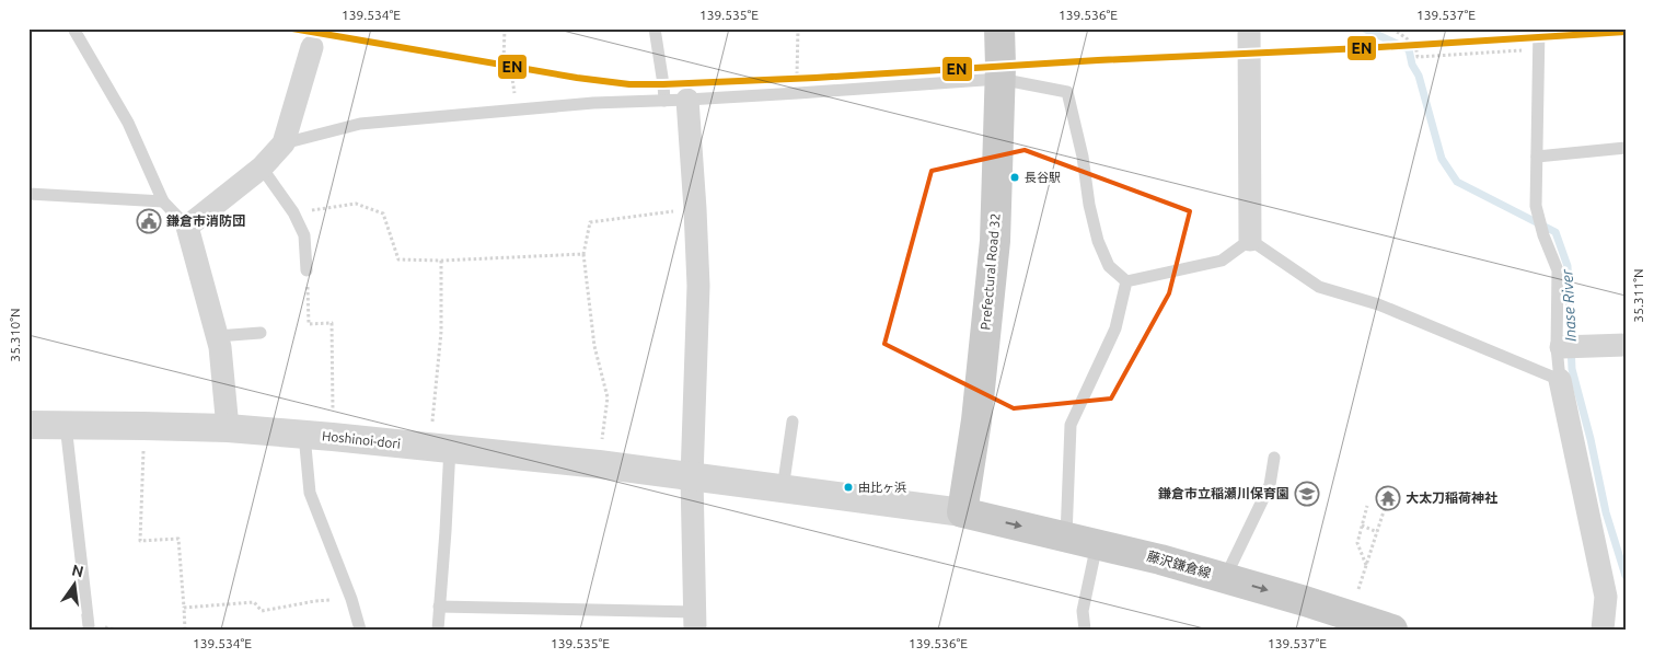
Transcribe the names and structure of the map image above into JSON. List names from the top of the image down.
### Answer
{
  "streets": {
    "main road": ["Prefectural Road 32", "藤沢鎌倉線"],
    "street": ["Hoshinoi-dori"]
  },
  "crossings": [
    ["Prefectural Road 32", "Hoshinoi-dori"],
    ["Prefectural Road 32", "藤沢鎌倉線"],
    ["Hoshinoi-dori", "藤沢鎌倉線"]
  ],
  "one_way": ["藤沢鎌倉線"],
  "water": ["Inase River"],
  "places": {
    "other": ["長谷駅", "由比ヶ浜"],
    "public building": ["鎌倉市消防団"],
    "school or university": ["鎌倉市立稲瀬川保育園"],
    "temple": ["大太刀稲荷神社"]
  },
  "lines": ["transit line EN"],
  "north": "top",
  "coordinates": [
    "139.534°E",
    "139.535°E",
    "139.536°E",
    "139.537°E",
    "35.311°N",
    "35.310°N"
  ]
}
